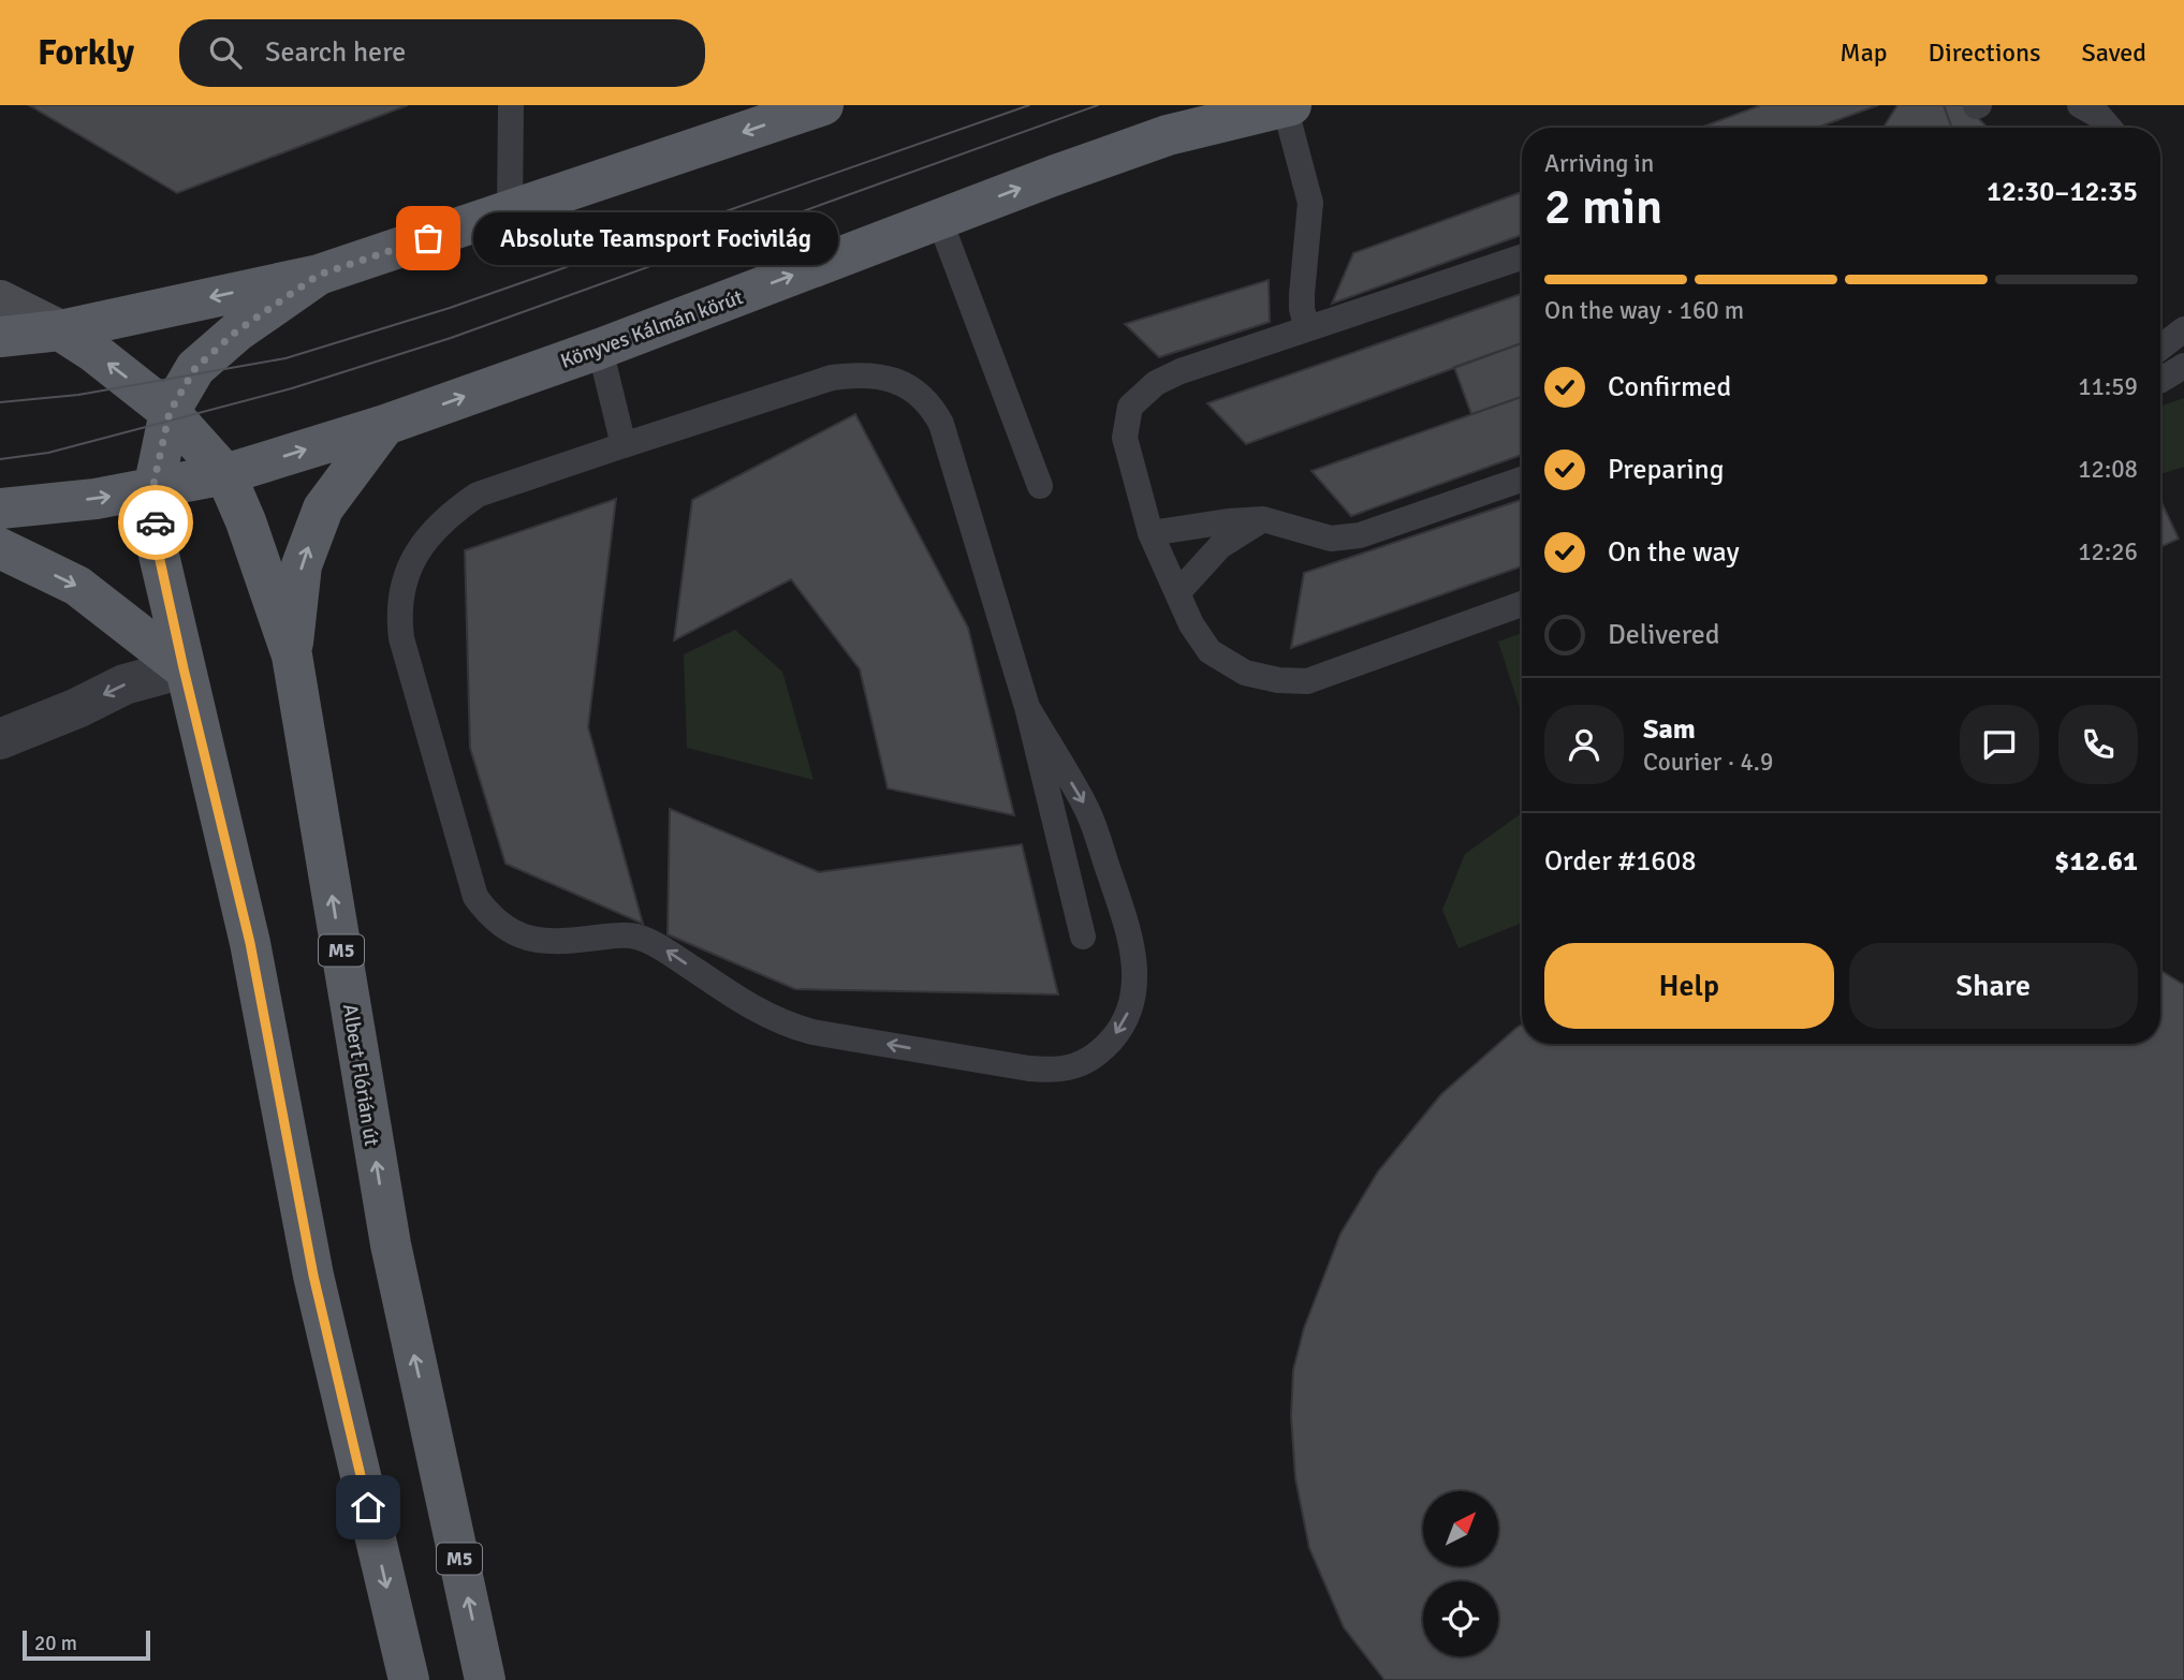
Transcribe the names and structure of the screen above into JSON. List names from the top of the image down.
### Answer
{
  "streets": {
    "main road": ["Könyves Kálmán körút", "M5", "Albert Flórián út"]
  },
  "crossings": [
    ["Könyves Kálmán körút", "M5"],
    ["Könyves Kálmán körút", "Albert Flórián út"],
    ["M5", "Albert Flórián út"]
  ],
  "places": ["Absolute Teamsport Focivilág"],
  "scale_bar": "20 m",
  "north": "top right",
  "page": {
    "header": "Forkly",
    "search": "Search here",
    "nav": ["Map", "Directions", "Saved"],
    "heading": ["2 min", "Arriving in", "12:30–12:35"],
    "panel": [
      "Sam",
      "Courier · 4.9",
      "Order #1608",
      "$12.61"
    ],
    "bubble": "Absolute Teamsport Focivilág",
    "bar": "On the way · 160 m",
    "list": [
      ["Confirmed", "11:59"],
      ["Preparing", "12:08"],
      ["On the way", "12:26"],
      "Delivered"
    ],
    "buttons": ["Help", "Share"],
    "scale": "20 m"
  }
}
